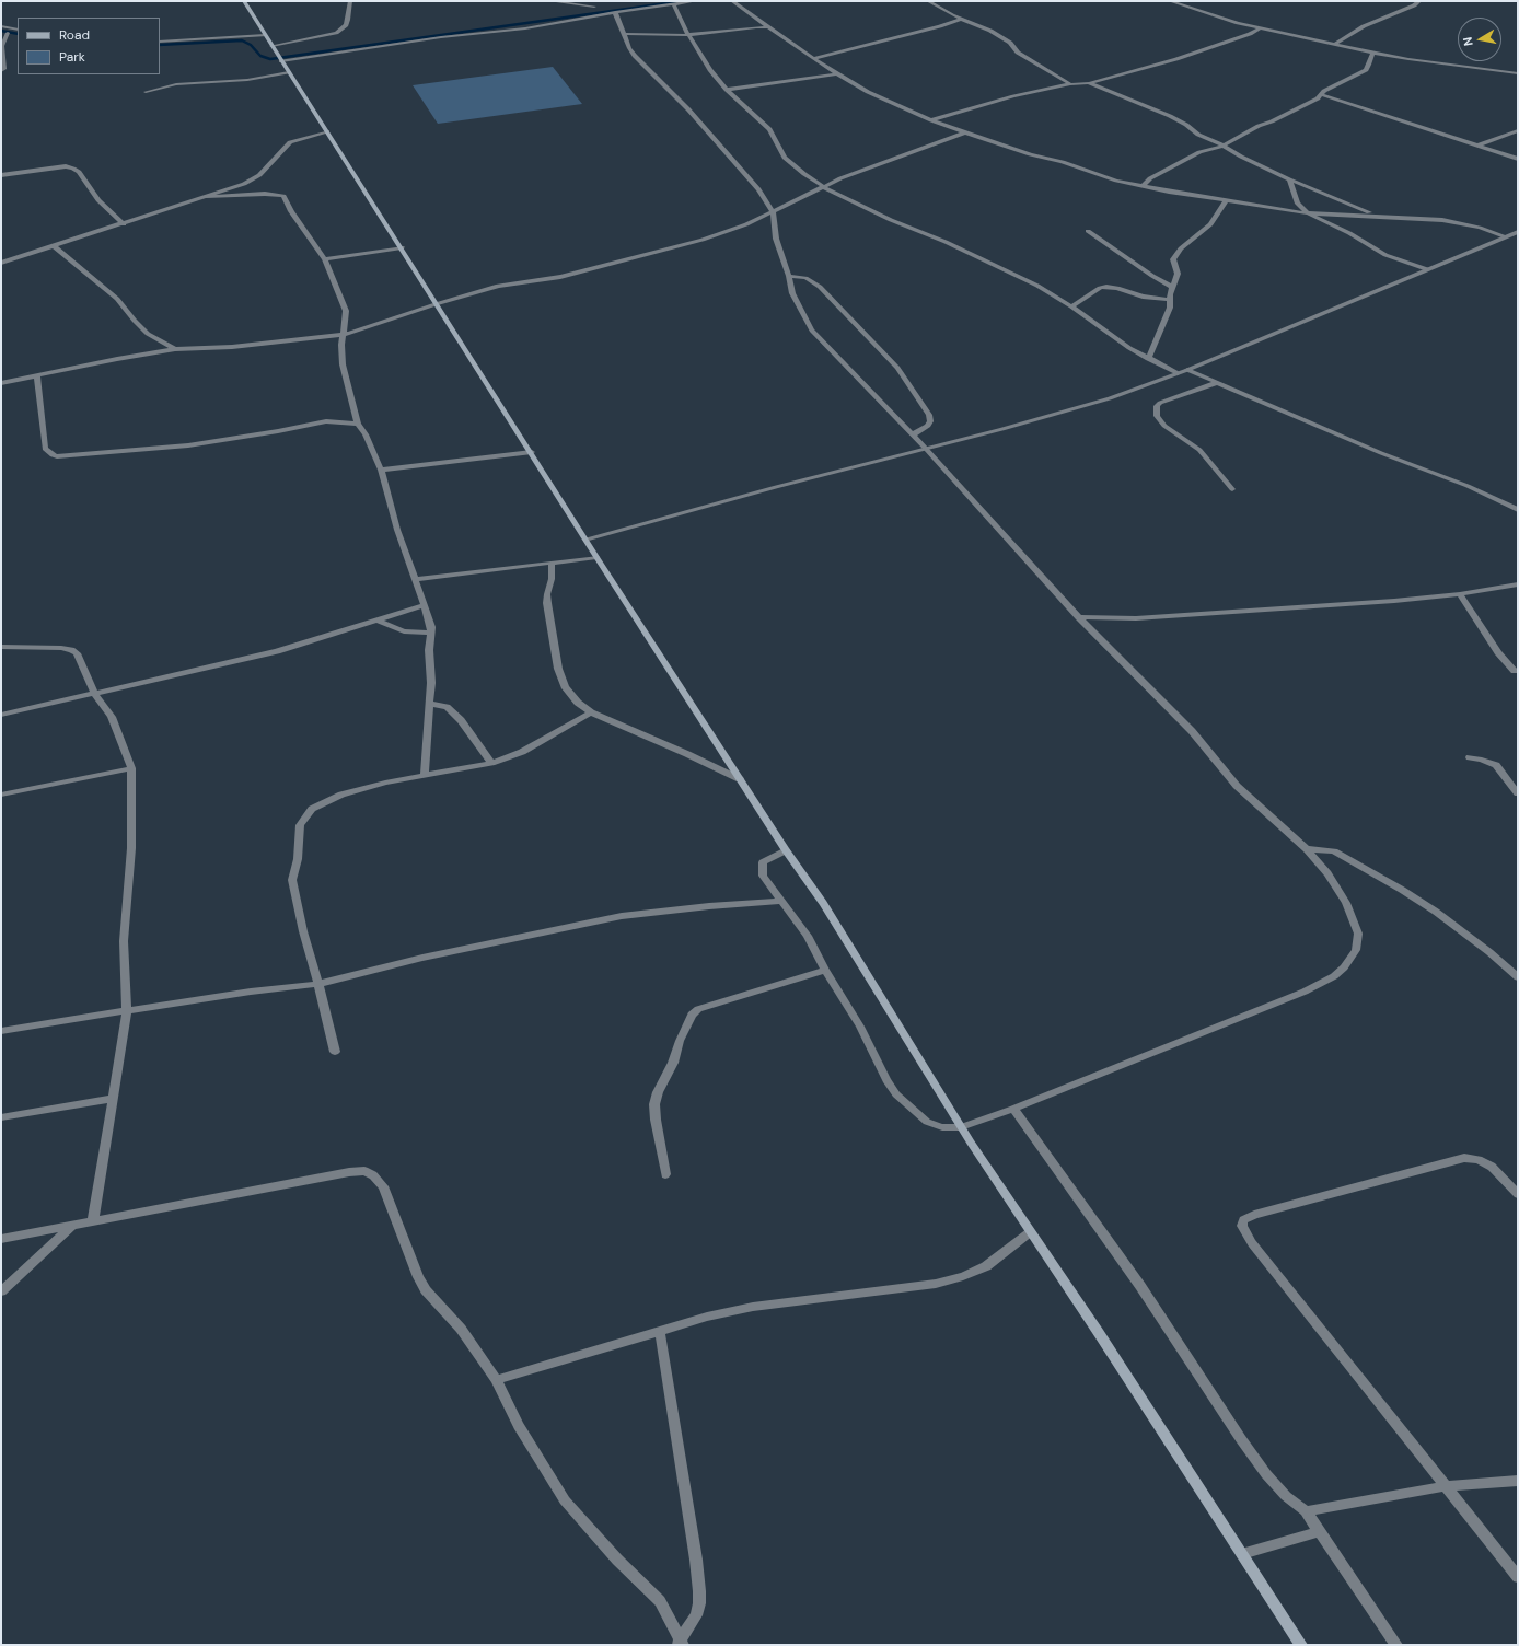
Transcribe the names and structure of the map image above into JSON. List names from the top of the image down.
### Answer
{
  "legend": ["Road", "Park"],
  "north": "left"
}
